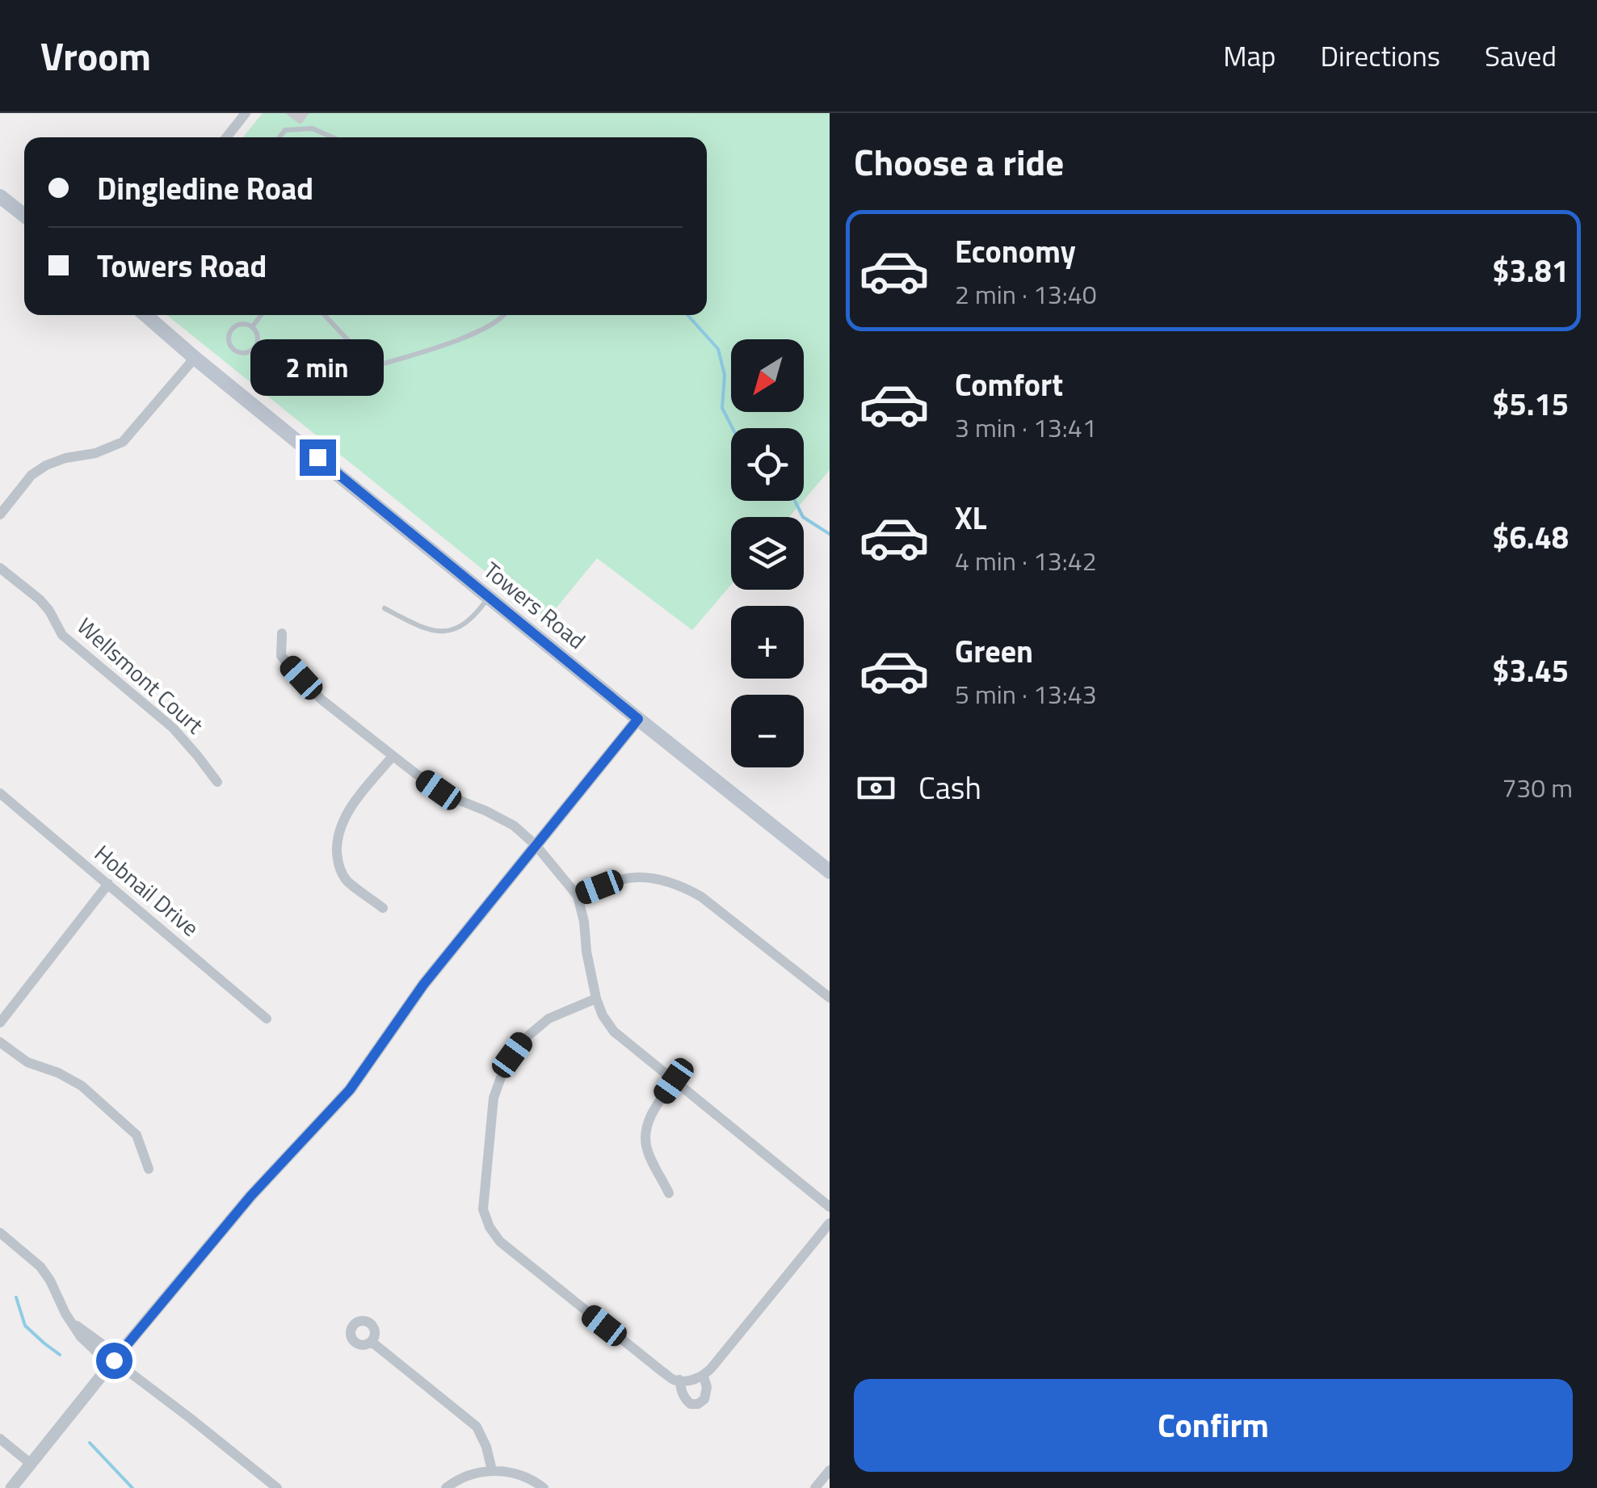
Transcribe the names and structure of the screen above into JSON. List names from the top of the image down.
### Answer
{
  "streets": {
    "main road": ["Towers Road"],
    "street": ["Wellsmont Court", "Hobnail Drive"]
  },
  "north": "bottom left",
  "page": {
    "header": "Vroom",
    "nav": ["Map", "Directions", "Saved"],
    "heading": "Choose a ride",
    "banner": ["Dingledine Road", "Towers Road"],
    "list": [
      {
        "name": "Economy",
        "note": "2 min · 13:40",
        "value": "$3.81"
      },
      {
        "name": "Comfort",
        "note": "3 min · 13:41",
        "value": "$5.15"
      },
      {
        "name": "XL",
        "note": "4 min · 13:42",
        "value": "$6.48"
      },
      {
        "name": "Green",
        "note": "5 min · 13:43",
        "value": "$3.45"
      }
    ],
    "map_buttons": ["+", "−"],
    "bubble": "2 min",
    "pay": ["Cash", "730 m"],
    "buttons": "Confirm"
  }
}
